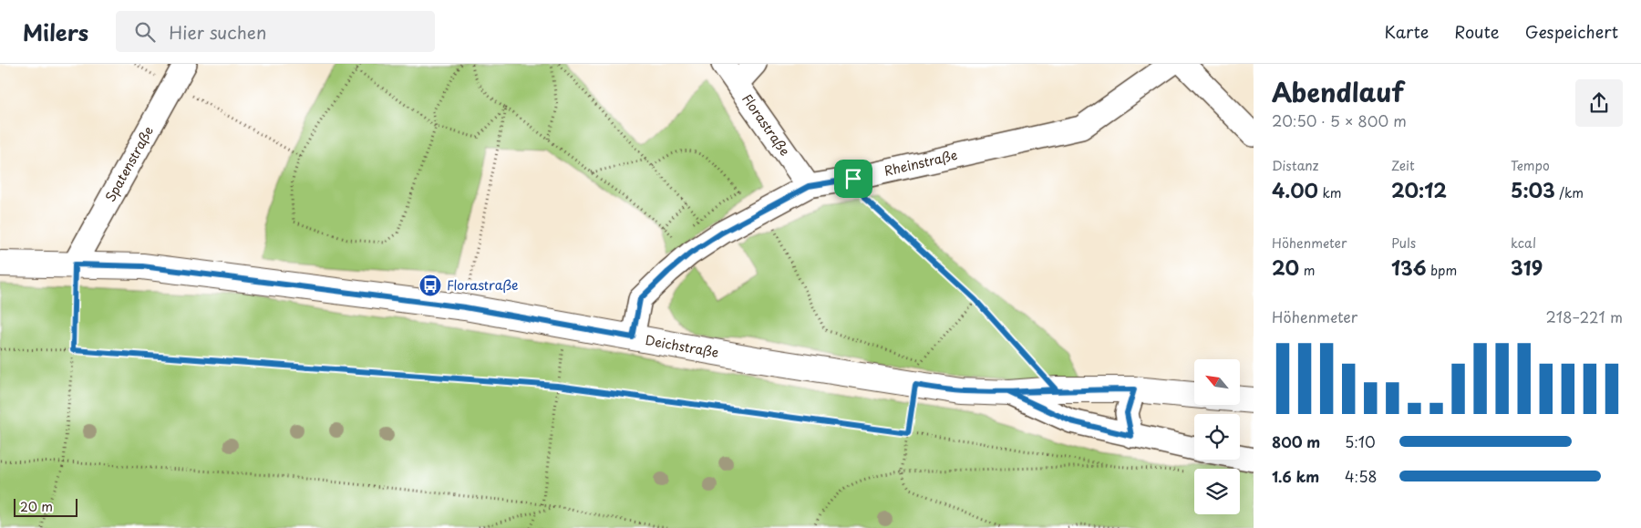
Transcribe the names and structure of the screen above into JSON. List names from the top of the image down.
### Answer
{
  "streets": {
    "street": [
      "Florastraße",
      "Rheinstraße",
      "Spatenstraße",
      "Deichstraße"
    ]
  },
  "crossings": [
    ["Florastraße", "Rheinstraße"],
    ["Rheinstraße", "Deichstraße"],
    ["Spatenstraße", "Deichstraße"]
  ],
  "places": {
    "bus stop": ["Florastraße"]
  },
  "scale_bar": "20 m",
  "north": "top left",
  "page": {
    "header": "Milers",
    "search": "Hier suchen",
    "nav": ["Karte", "Route", "Gespeichert"],
    "heading": ["Abendlauf", "20:50 · 5 × 800 m"],
    "stats": [
      ["Distanz", "4.00 km"],
      ["Zeit", "20:12"],
      ["Tempo", "5:03 /km"],
      ["Höhenmeter", "20 m"],
      ["Puls", "136 bpm"],
      ["kcal", "319"]
    ],
    "chart": ["Höhenmeter", "218–221 m"],
    "list": [
      {
        "name": "800 m",
        "note": "5:10"
      },
      {
        "name": "1.6 km",
        "note": "4:58"
      }
    ],
    "scale": "20 m"
  }
}
